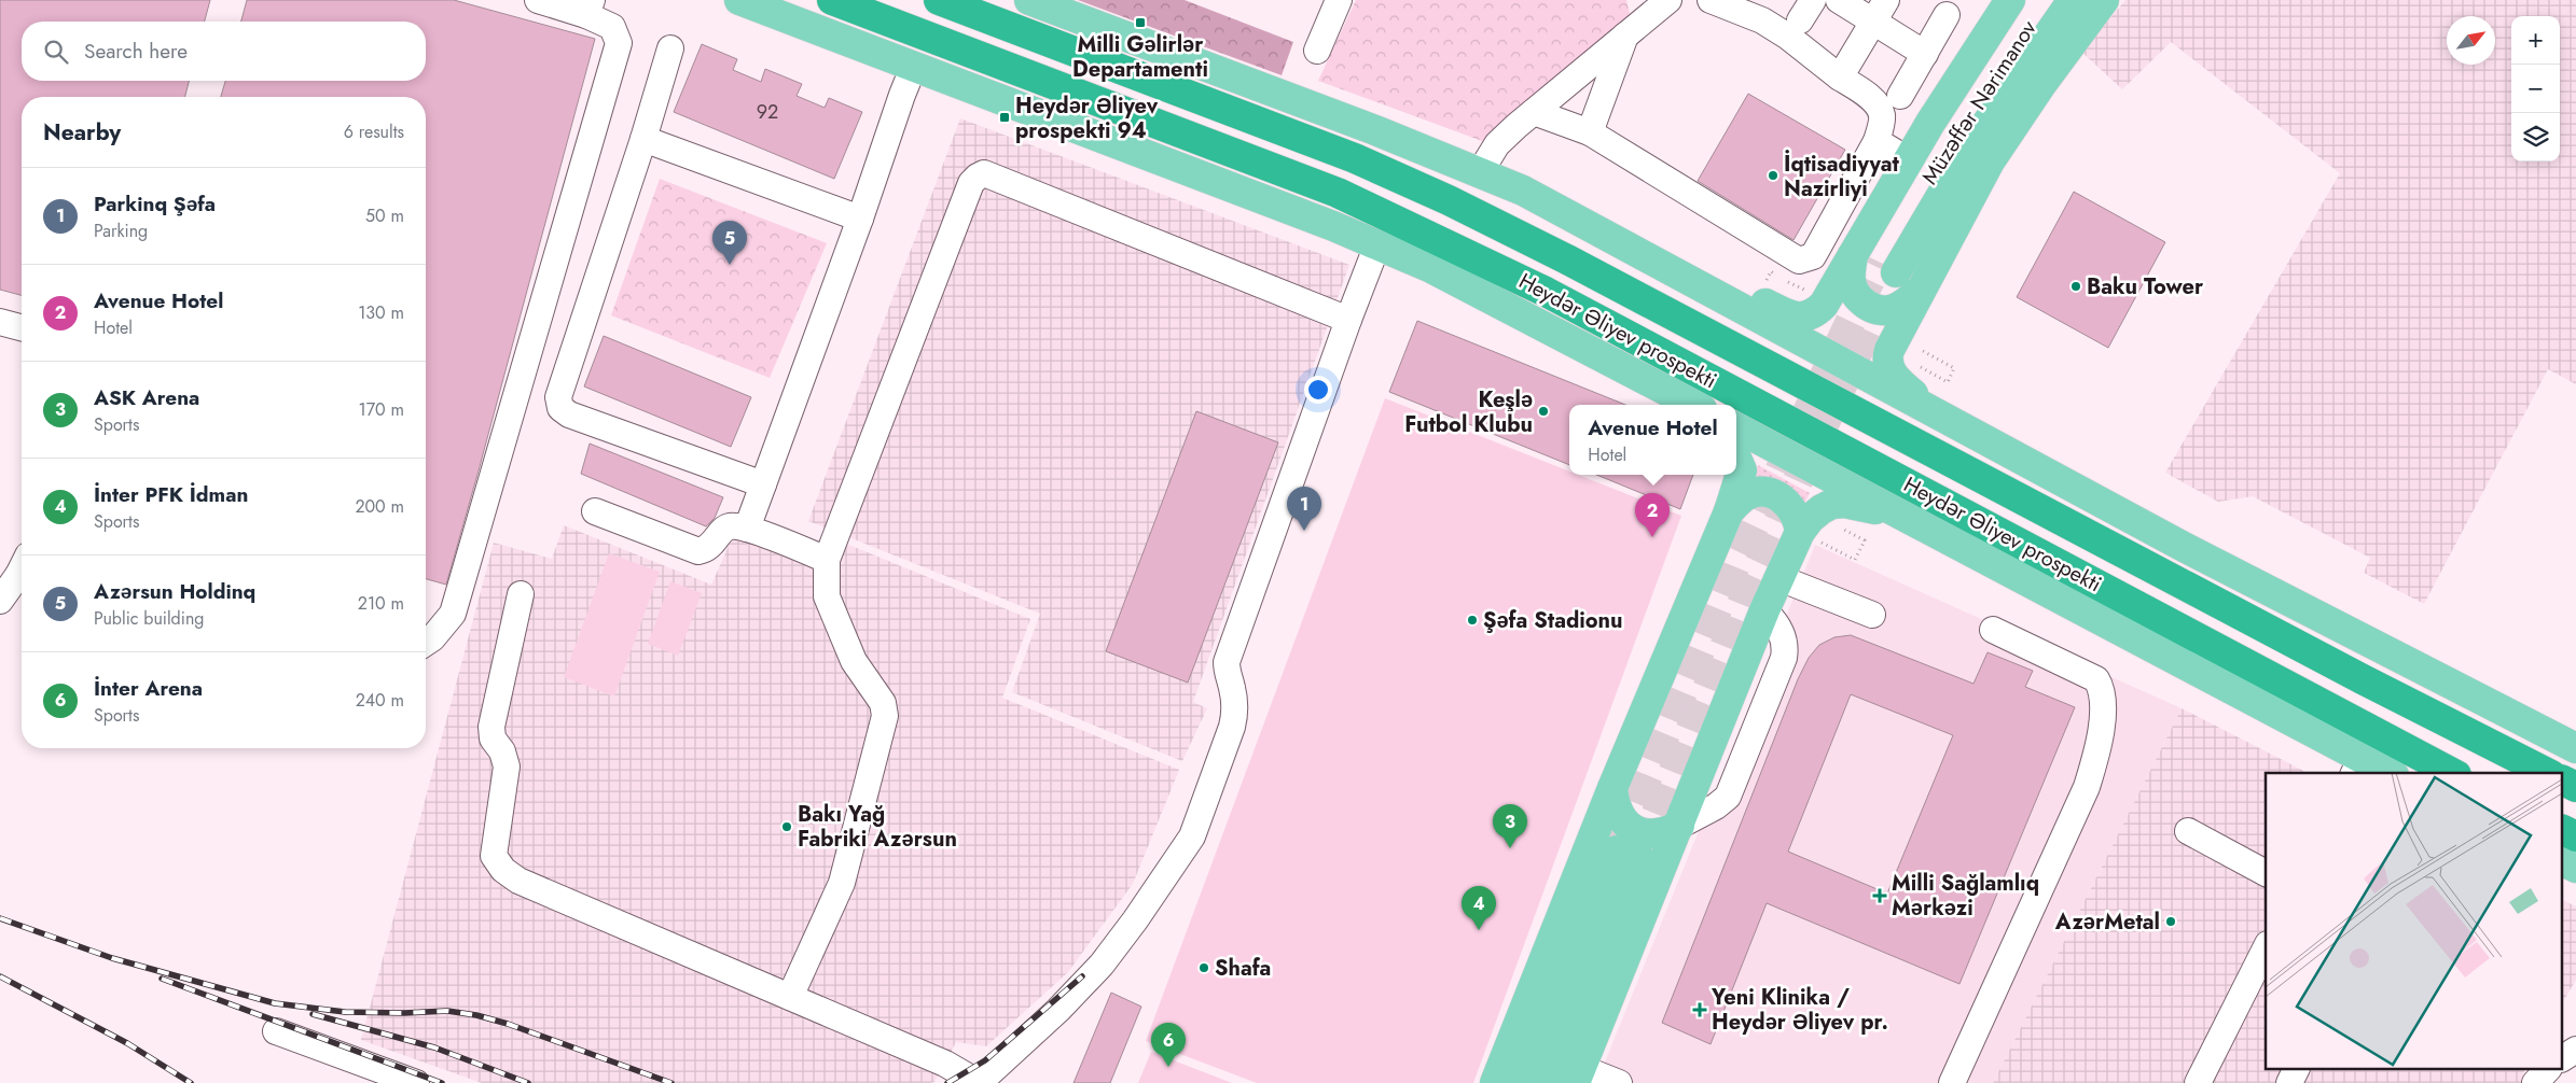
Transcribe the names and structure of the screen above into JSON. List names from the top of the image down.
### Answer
{
  "streets": {
    "highway": ["Heydər Əliyev prospekti"],
    "main road": ["Müzəffər Nərimanov"]
  },
  "places": {
    "transit": ["Milli Gəlirlər Departamenti", "Heydər Əliyev prospekti 94"],
    "other": [
      "İqtisadiyyat Nazirliyi",
      "Baku Tower",
      "Keşlə Futbol Klubu",
      "Şəfa Stadionu",
      "Bakı Yağ Fabriki Azərsun",
      "AzərMetal",
      "Shafa"
    ],
    "health": ["Milli Sağlamlıq Mərkəzi", "Yeni Klinika / Heydər Əliyev pr."]
  },
  "house_numbers": ["92"],
  "north": "top right",
  "page": {
    "map_buttons": ["+", "−"],
    "search": "Search here",
    "heading": ["Nearby", "6 results"],
    "list": [
      {
        "mark": "1",
        "name": "Parkinq Şəfa",
        "note": "Parking",
        "value": "50 m"
      },
      {
        "mark": "2",
        "name": "Avenue Hotel",
        "note": "Hotel",
        "value": "130 m"
      },
      {
        "mark": "3",
        "name": "ASK Arena",
        "note": "Sports",
        "value": "170 m"
      },
      {
        "mark": "4",
        "name": "İnter PFK İdman",
        "note": "Sports",
        "value": "200 m"
      },
      {
        "mark": "5",
        "name": "Azərsun Holdinq",
        "note": "Public building",
        "value": "210 m"
      },
      {
        "mark": "6",
        "name": "İnter Arena",
        "note": "Sports",
        "value": "240 m"
      }
    ],
    "pins": [
      "5",
      "1",
      "2",
      "3",
      "4",
      "6"
    ],
    "popup": ["Avenue Hotel", "Hotel"]
  }
}
